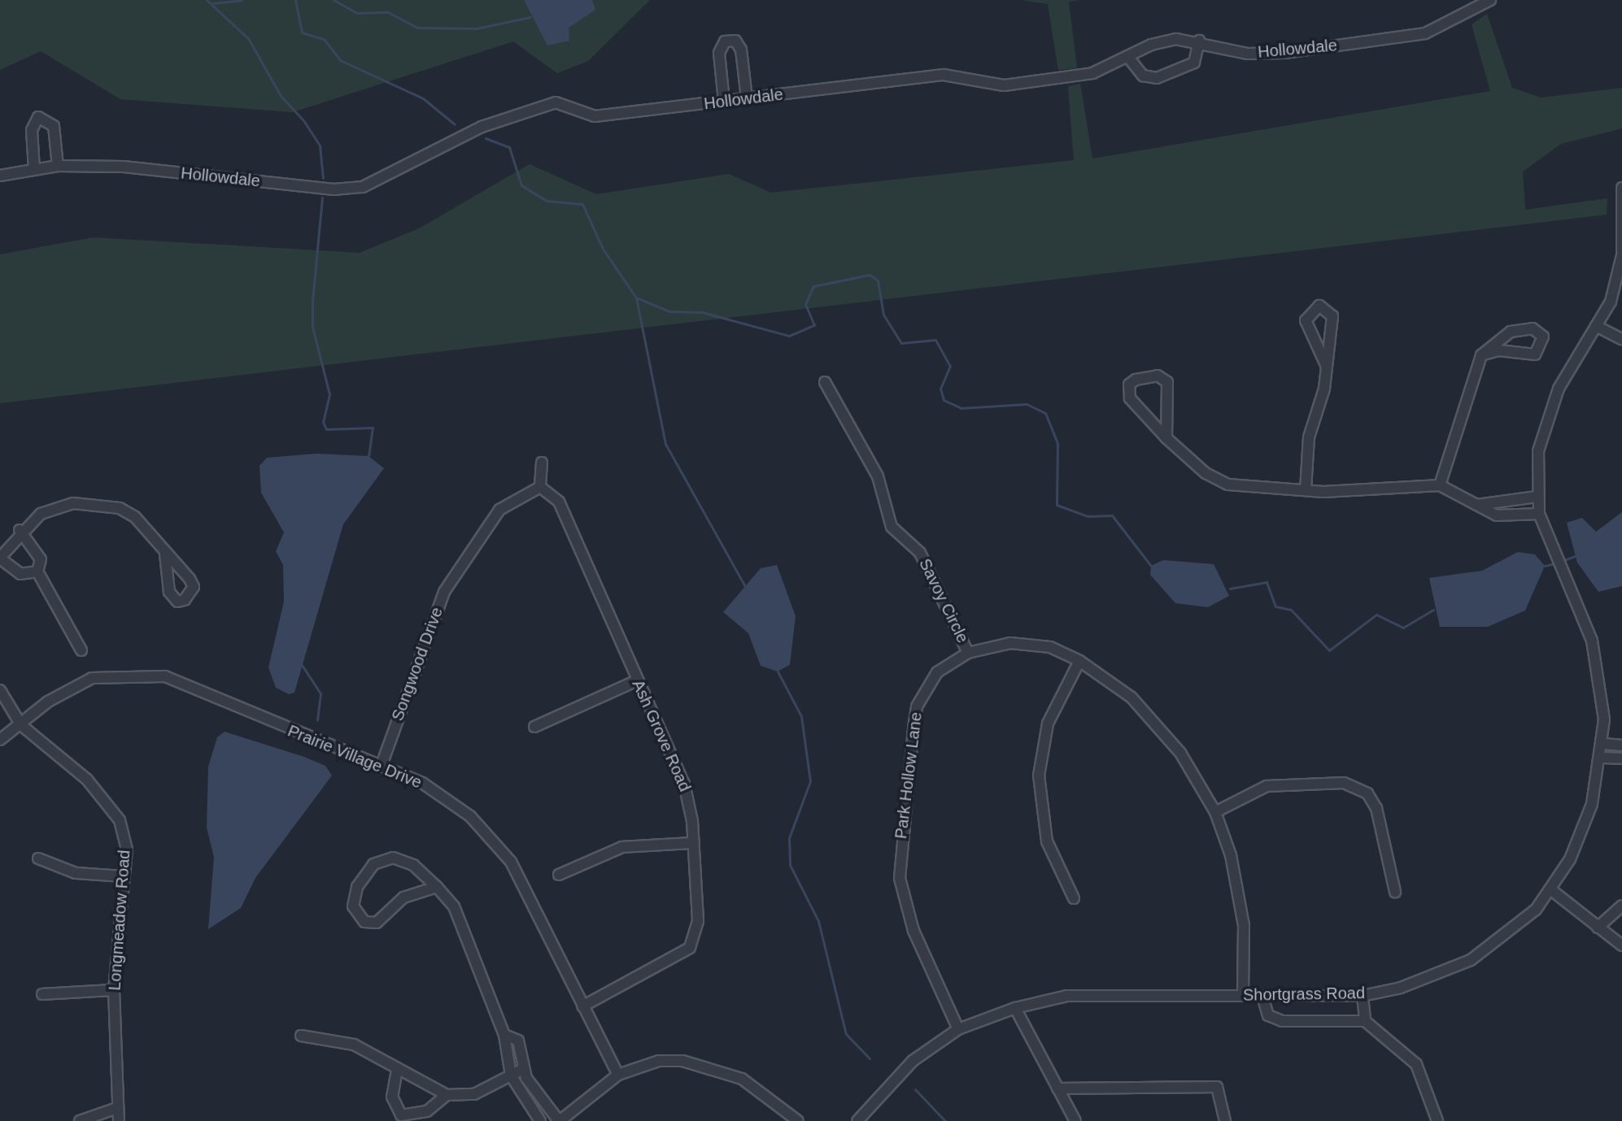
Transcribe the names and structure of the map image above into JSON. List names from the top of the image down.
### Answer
{
  "streets": {
    "street": [
      "Hollowdale",
      "Savoy Circle",
      "Songwood Drive",
      "Ash Grove Road",
      "Prairie Village Drive",
      "Park Hollow Lane",
      "Longmeadow Road",
      "Shortgrass Road"
    ]
  },
  "crossings": [
    ["Savoy Circle", "Park Hollow Lane"],
    ["Songwood Drive", "Ash Grove Road"],
    ["Songwood Drive", "Prairie Village Drive"],
    ["Ash Grove Road", "Prairie Village Drive"],
    ["Prairie Village Drive", "Longmeadow Road"],
    ["Park Hollow Lane", "Shortgrass Road"]
  ]
}
